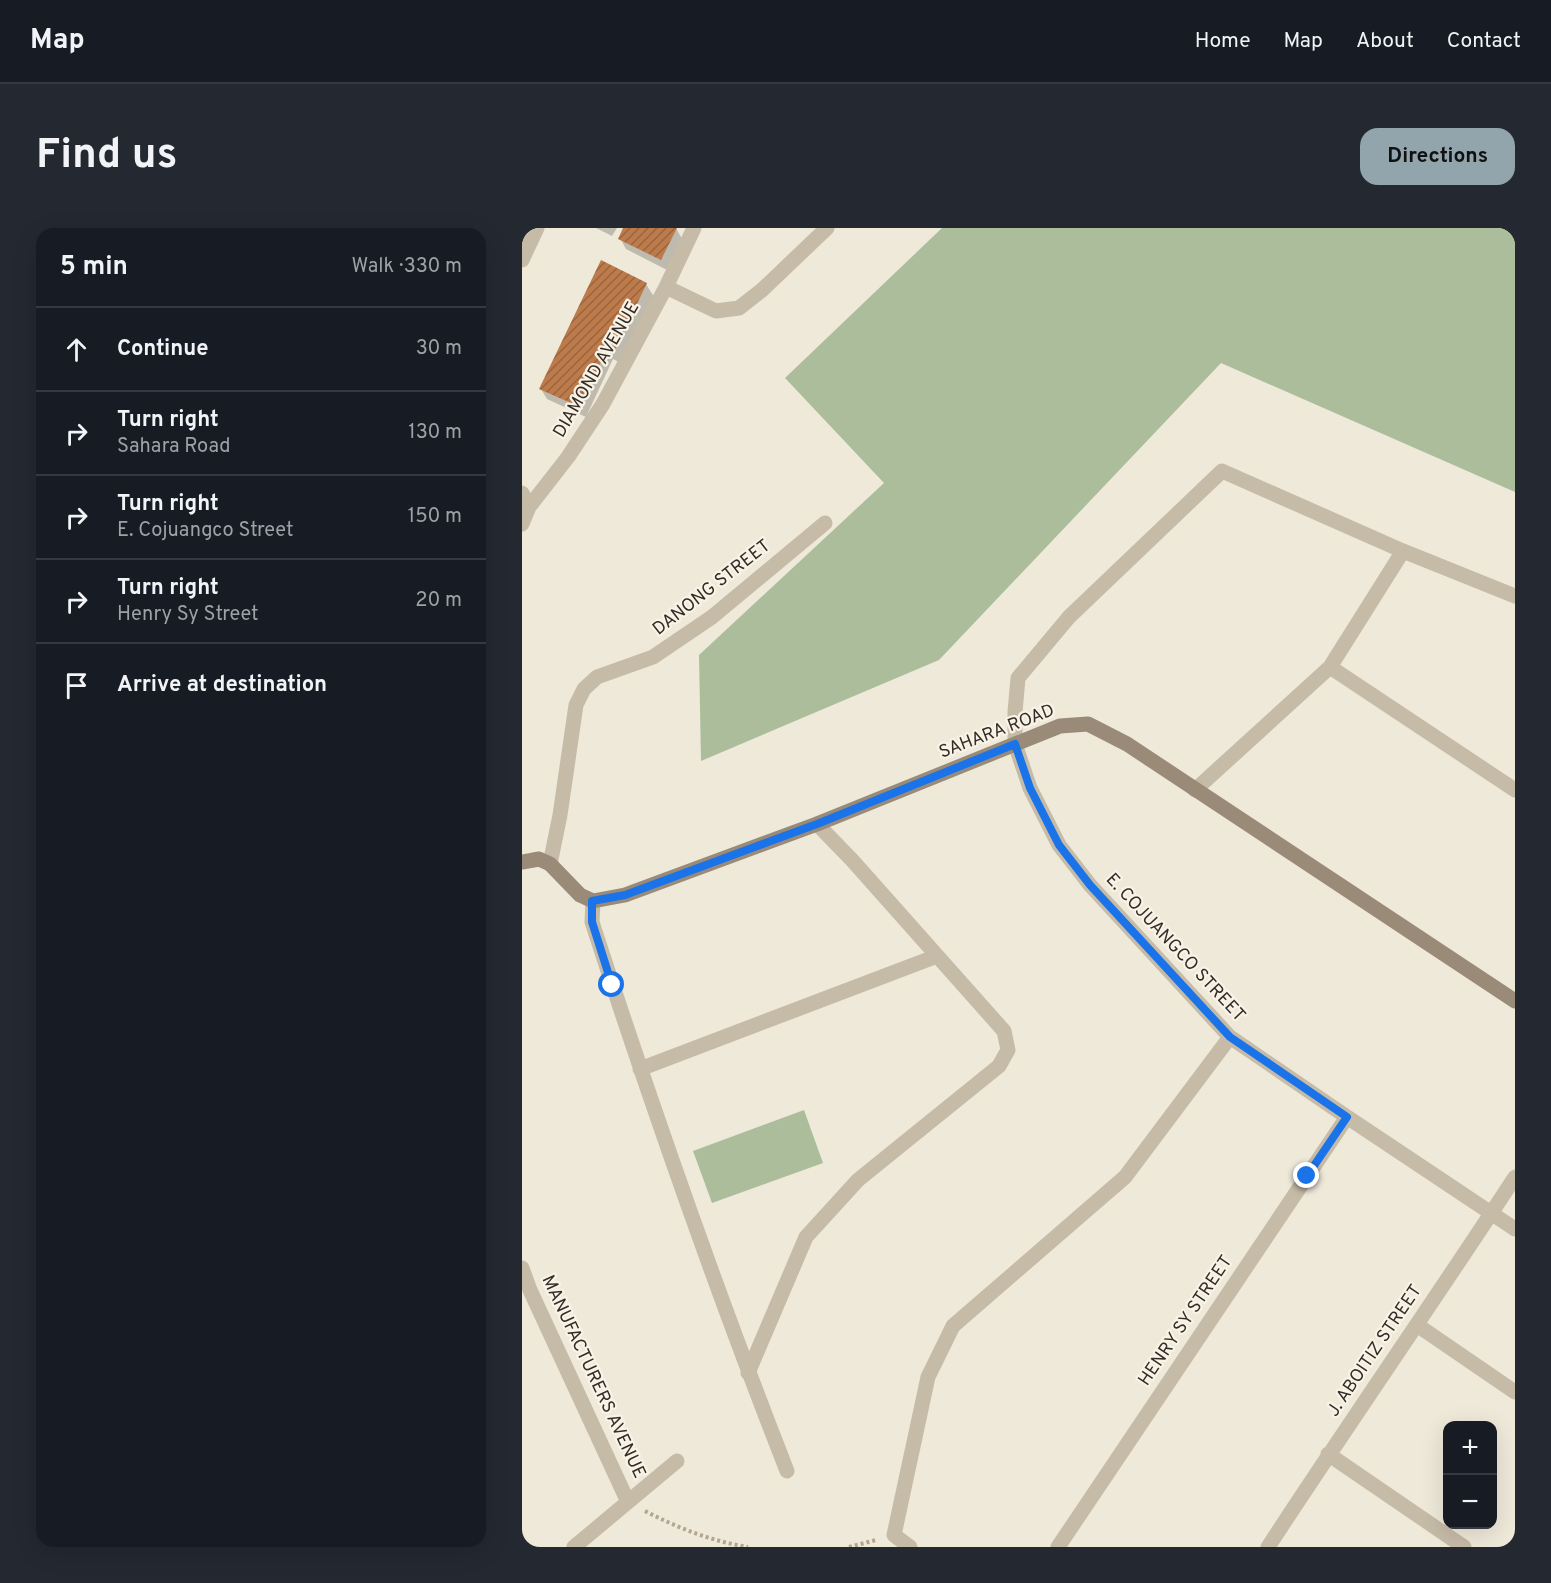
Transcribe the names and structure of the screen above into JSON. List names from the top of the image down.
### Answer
{
  "streets": {
    "main road": ["SAHARA ROAD"],
    "street": [
      "DIAMOND AVENUE",
      "DANONG STREET",
      "E. COJUANGCO STREET",
      "HENRY SY STREET",
      "J. ABOITIZ STREET",
      "MANUFACTURERS AVENUE"
    ]
  },
  "crossings": [
    ["SAHARA ROAD", "E. COJUANGCO STREET"],
    ["E. COJUANGCO STREET", "HENRY SY STREET"],
    ["E. COJUANGCO STREET", "J. ABOITIZ STREET"]
  ],
  "page": {
    "header": "Map",
    "nav": [
      "Home",
      "Map",
      "About",
      "Contact"
    ],
    "buttons": "Directions",
    "title": "Find us",
    "heading": ["5 min", "Walk · 330 m"],
    "list": [
      ["Continue", "30 m"],
      ["Turn right", "Sahara Road", "130 m"],
      ["Turn right", "E. Cojuangco Street", "150 m"],
      ["Turn right", "Henry Sy Street", "20 m"],
      "Arrive at destination"
    ],
    "map_buttons": ["+", "−"]
  }
}
